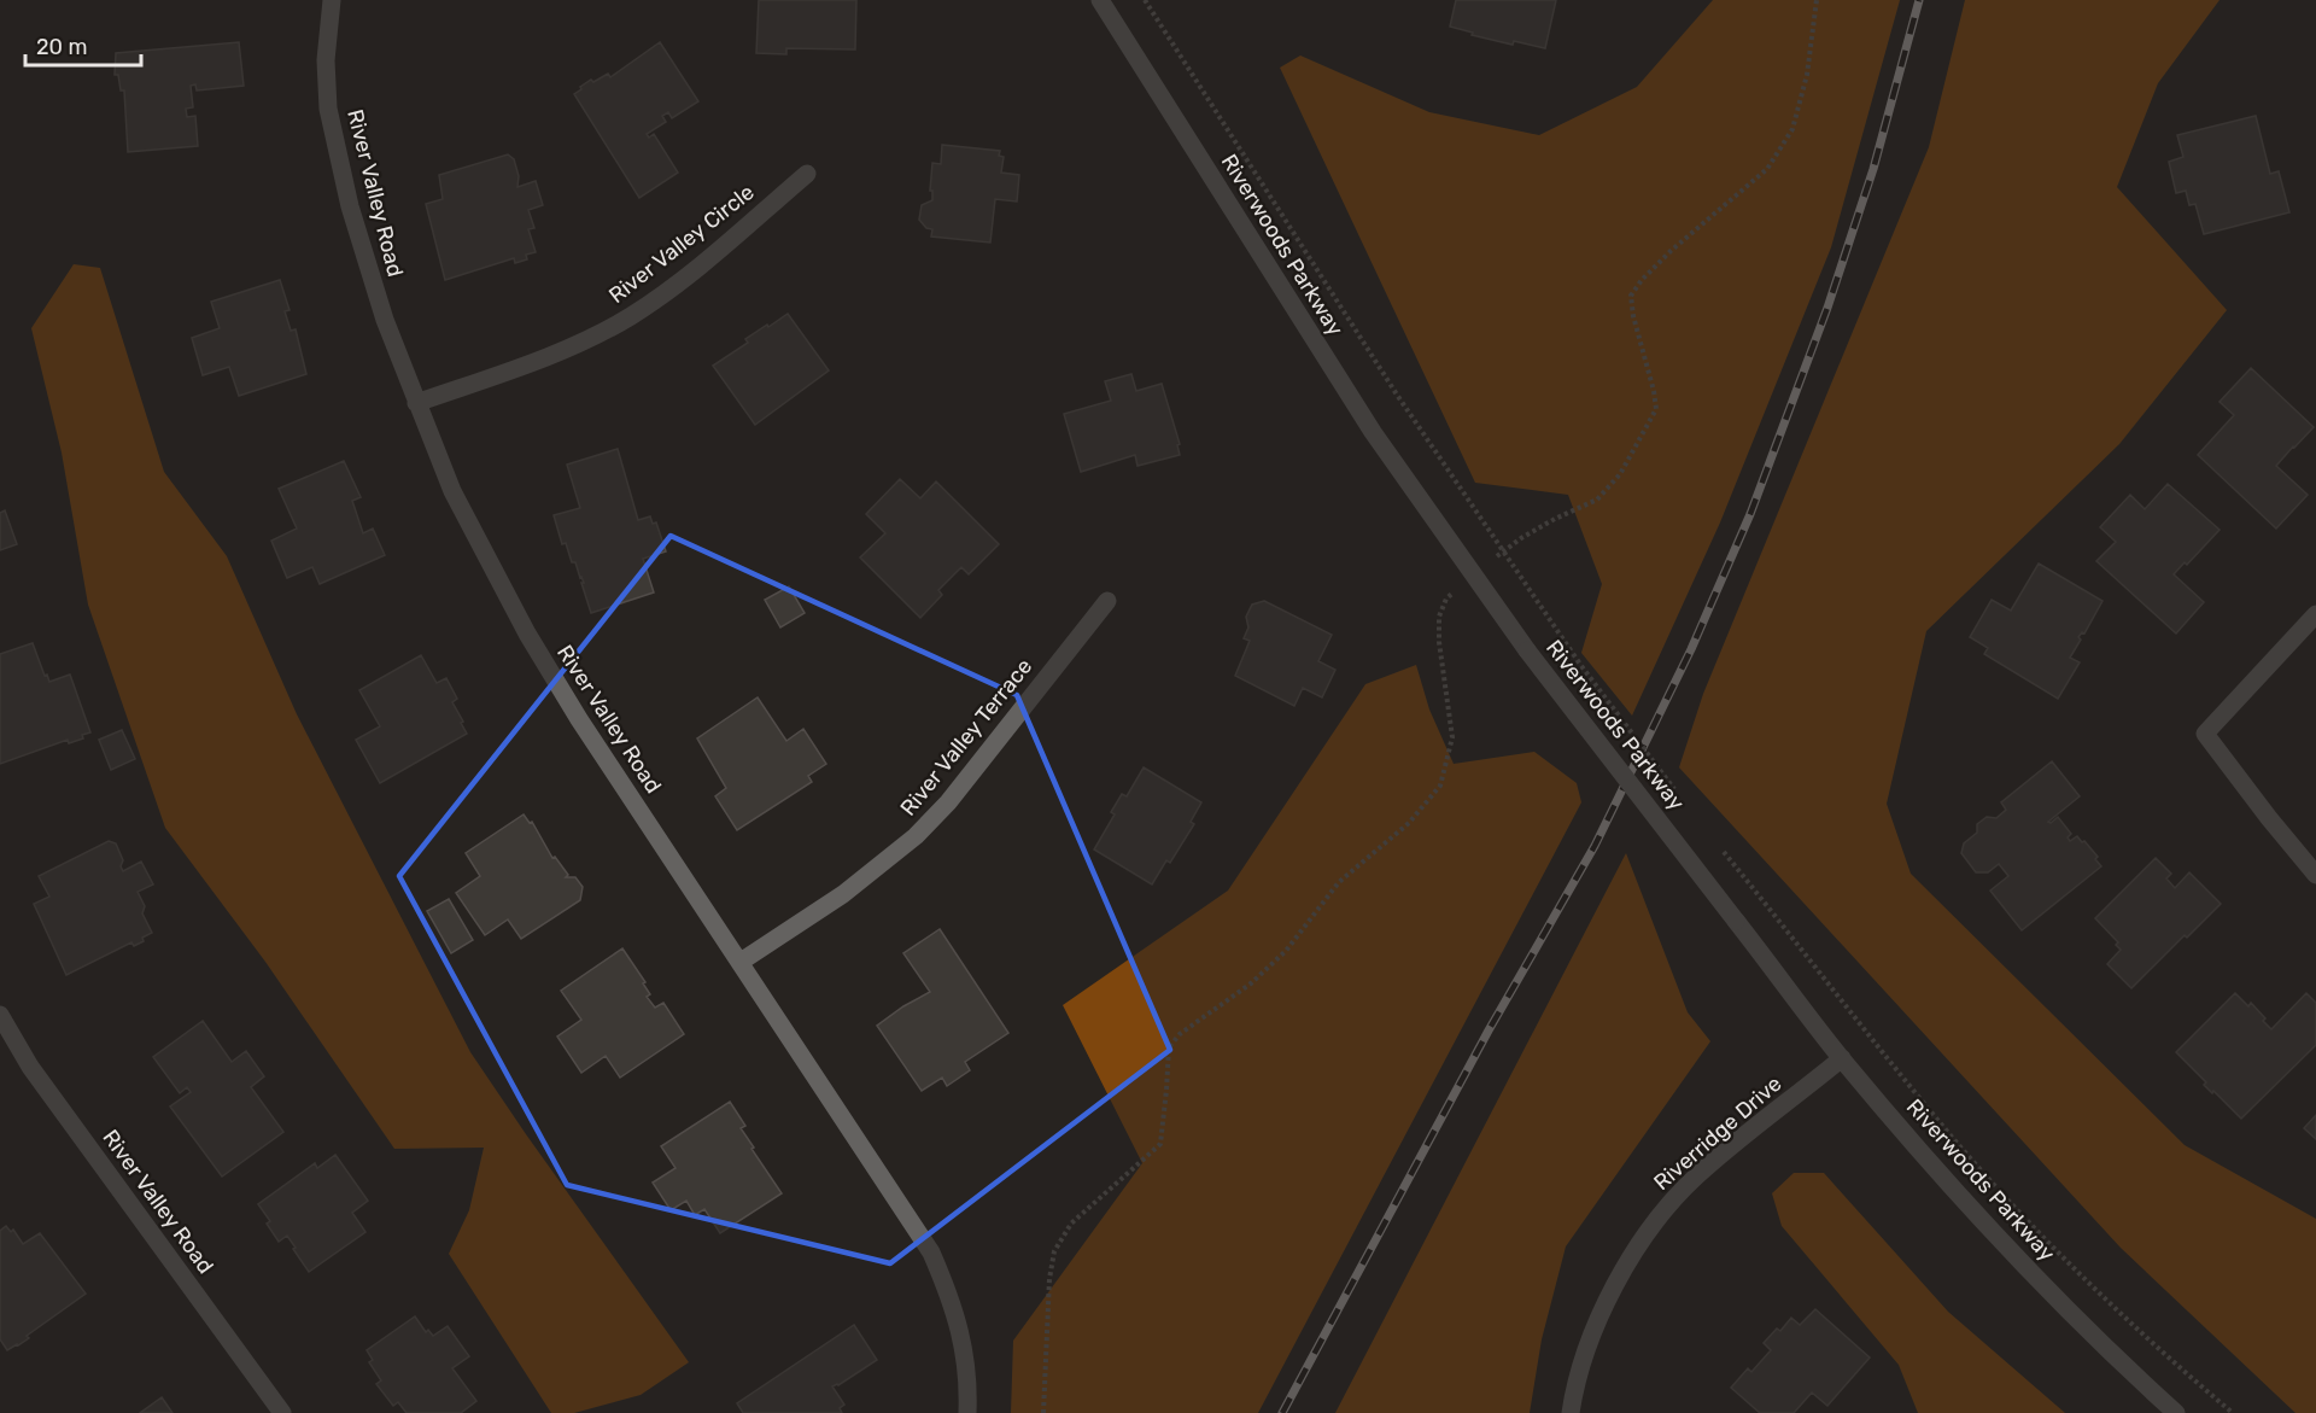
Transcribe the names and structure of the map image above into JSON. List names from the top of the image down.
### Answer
{
  "streets": {
    "street": [
      "River Valley Road",
      "River Valley Circle",
      "Riverwoods Parkway",
      "River Valley Terrace",
      "Riverridge Drive"
    ]
  },
  "crossings": [
    ["River Valley Road", "River Valley Circle"],
    ["River Valley Road", "River Valley Terrace"],
    ["Riverwoods Parkway", "Riverridge Drive"]
  ],
  "scale_bar": "20 m"
}
